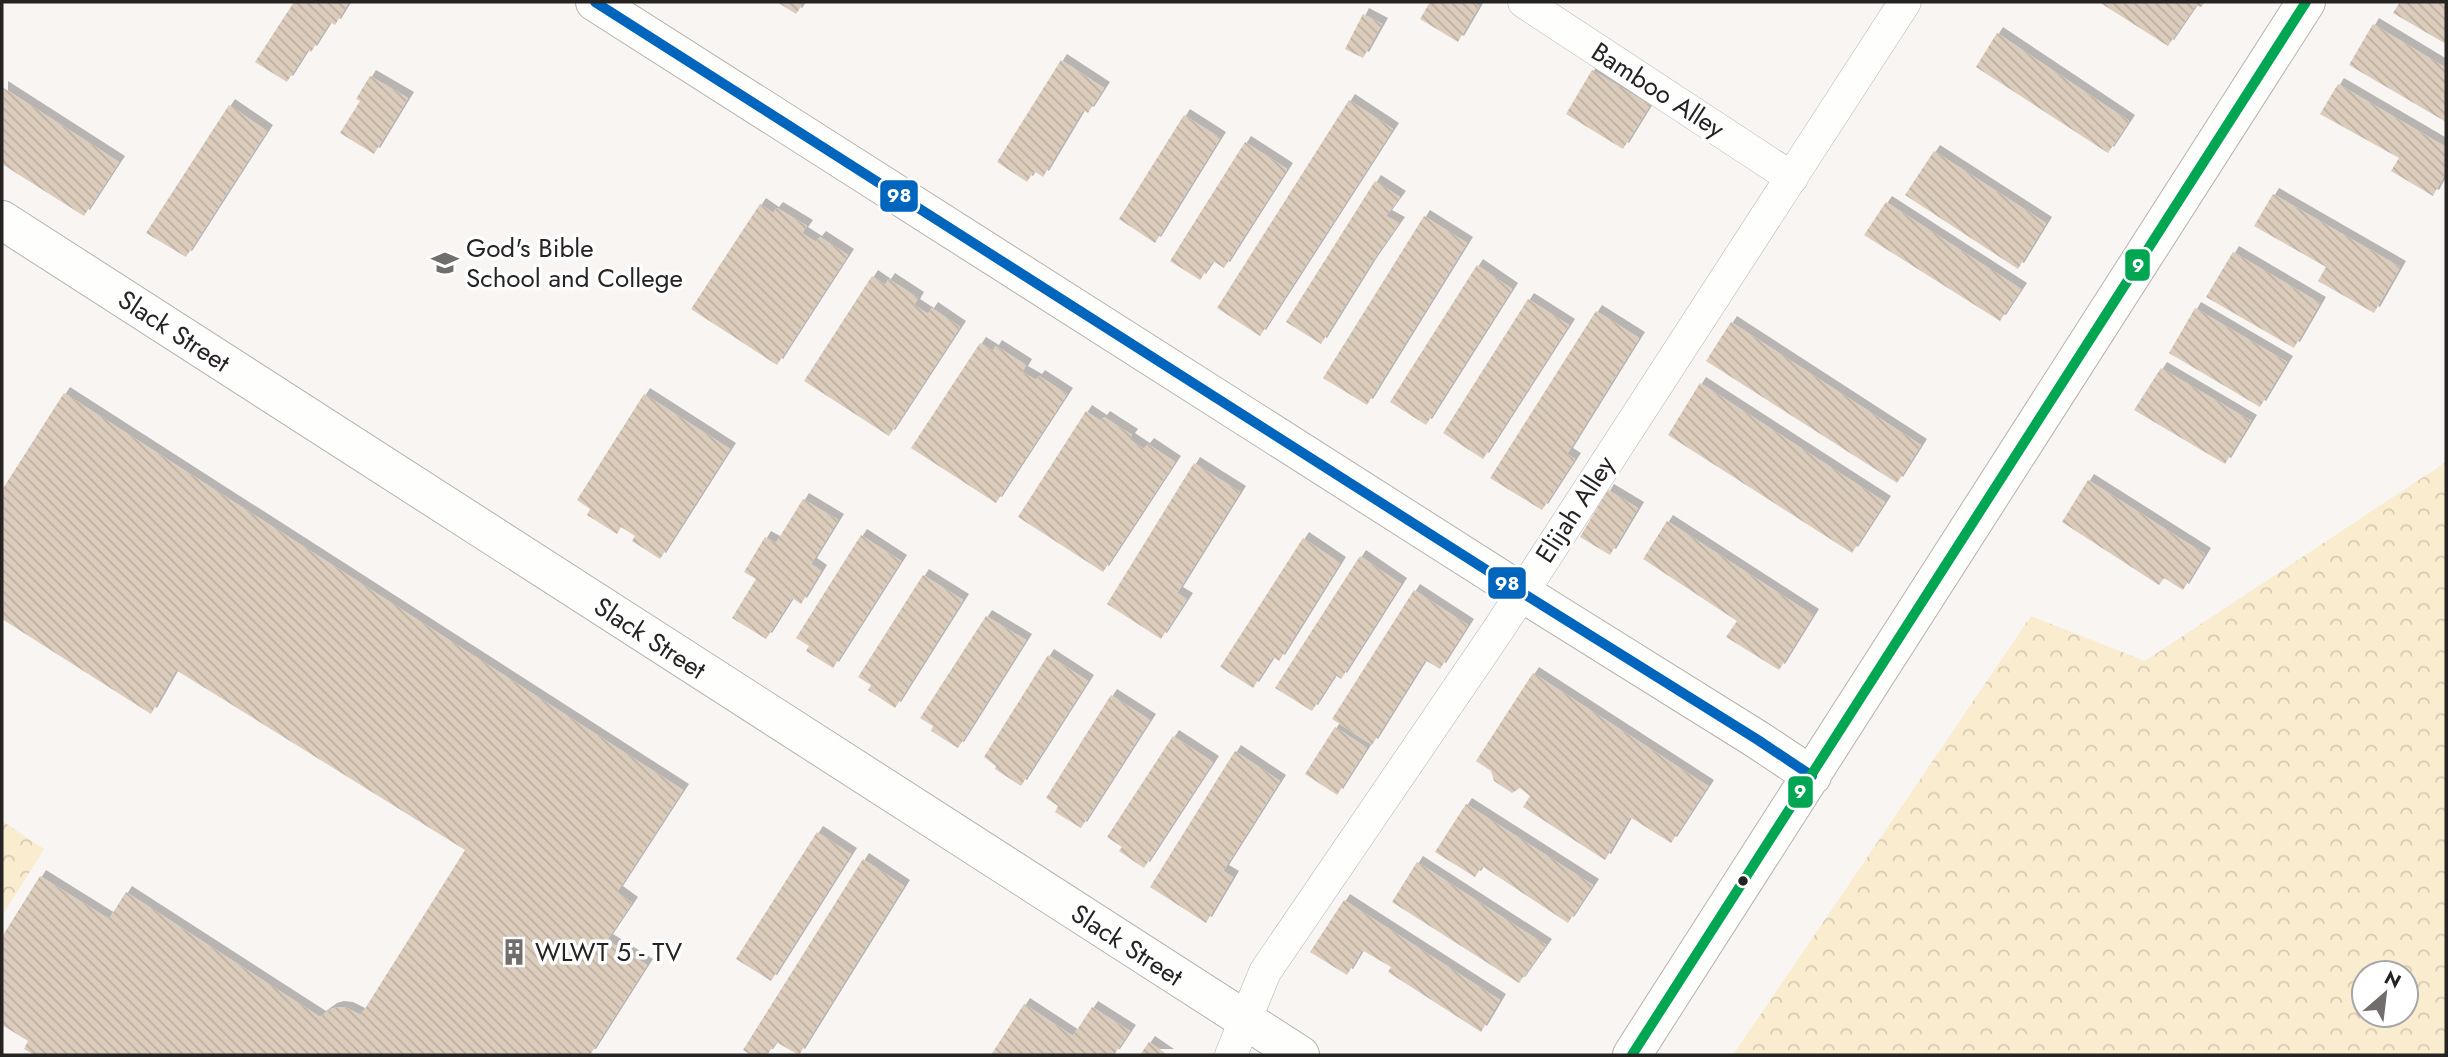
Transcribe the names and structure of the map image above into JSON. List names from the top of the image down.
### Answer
{
  "streets": {
    "street": ["Slack Street"],
    "lane": ["Bamboo Alley", "Elijah Alley"]
  },
  "crossings": [
    ["Bamboo Alley", "Elijah Alley"],
    ["Slack Street", "Elijah Alley"]
  ],
  "places": {
    "school or university": ["God's Bible School and College"],
    "building": ["WLWT 5 - TV"]
  },
  "lines": ["transit line 98", "transit line 9"],
  "north": "top right"
}
